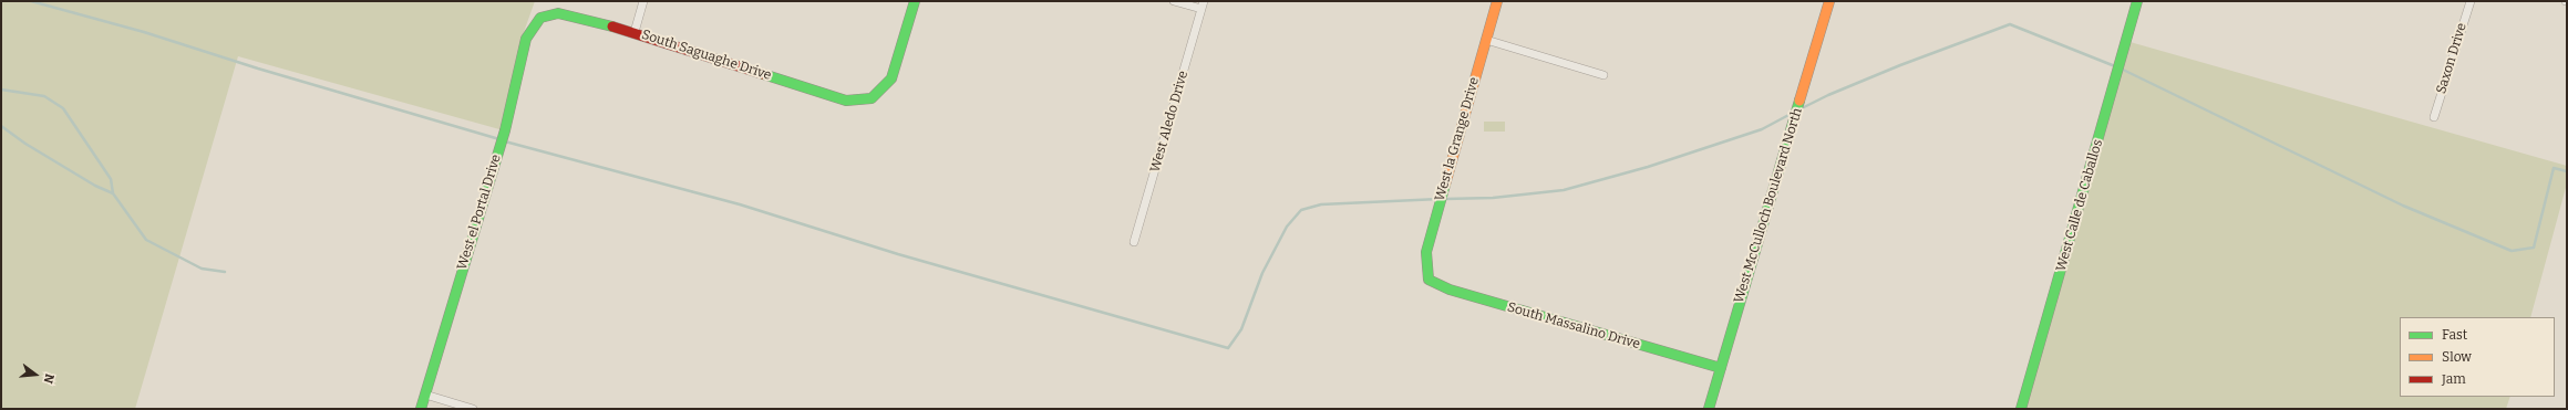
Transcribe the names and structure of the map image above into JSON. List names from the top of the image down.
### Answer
{
  "streets": {
    "street": [
      "South Saguaghe Drive",
      "Saxon Drive",
      "West Aledo Drive",
      "West la Grange Drive",
      "West McCulloch Boulevard North",
      "West Calle de Caballos",
      "West el Portal Drive",
      "South Massalino Drive"
    ]
  },
  "crossings": [
    ["South Saguaghe Drive", "West el Portal Drive"],
    ["West la Grange Drive", "South Massalino Drive"],
    ["West McCulloch Boulevard North", "South Massalino Drive"]
  ],
  "legend": ["Fast", "Slow", "Jam"],
  "north": "right"
}
